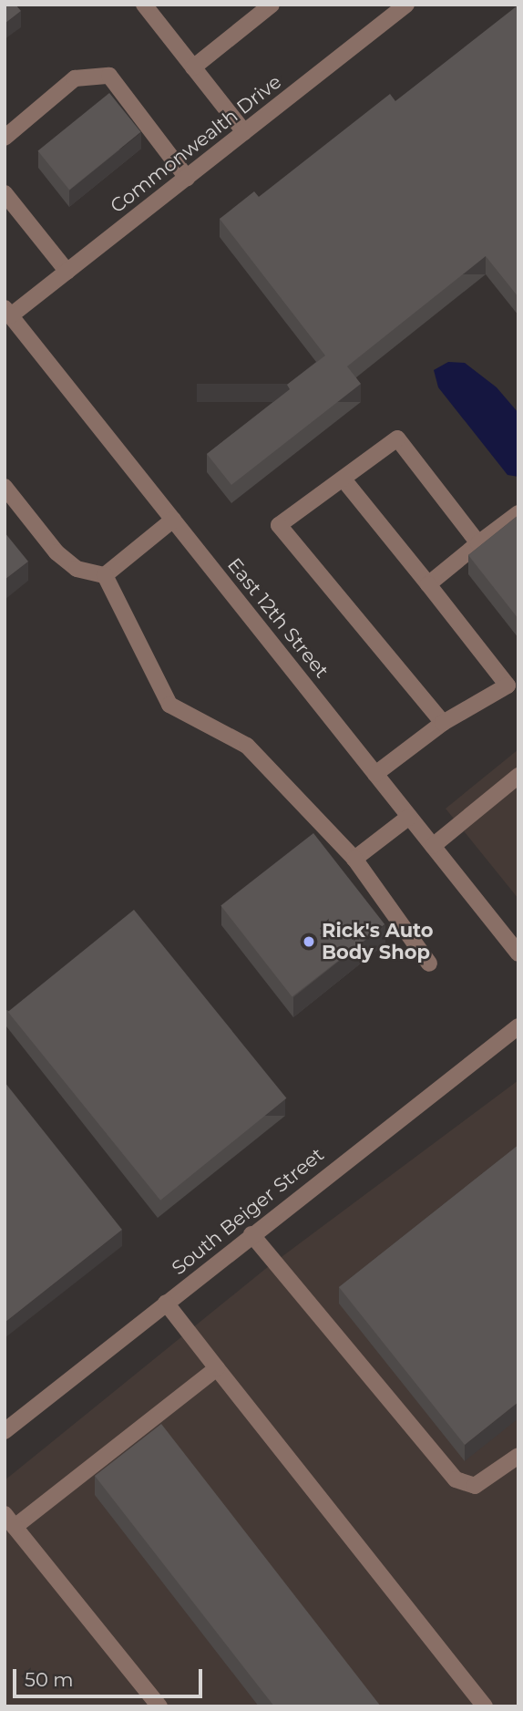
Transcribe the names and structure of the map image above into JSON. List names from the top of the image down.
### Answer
{
  "streets": {
    "street": ["Commonwealth Drive", "East 12th Street", "South Beiger Street"]
  },
  "crossings": [
    ["Commonwealth Drive", "East 12th Street"]
  ],
  "places": ["Rick's Auto Body Shop"],
  "scale_bar": "50 m"
}
